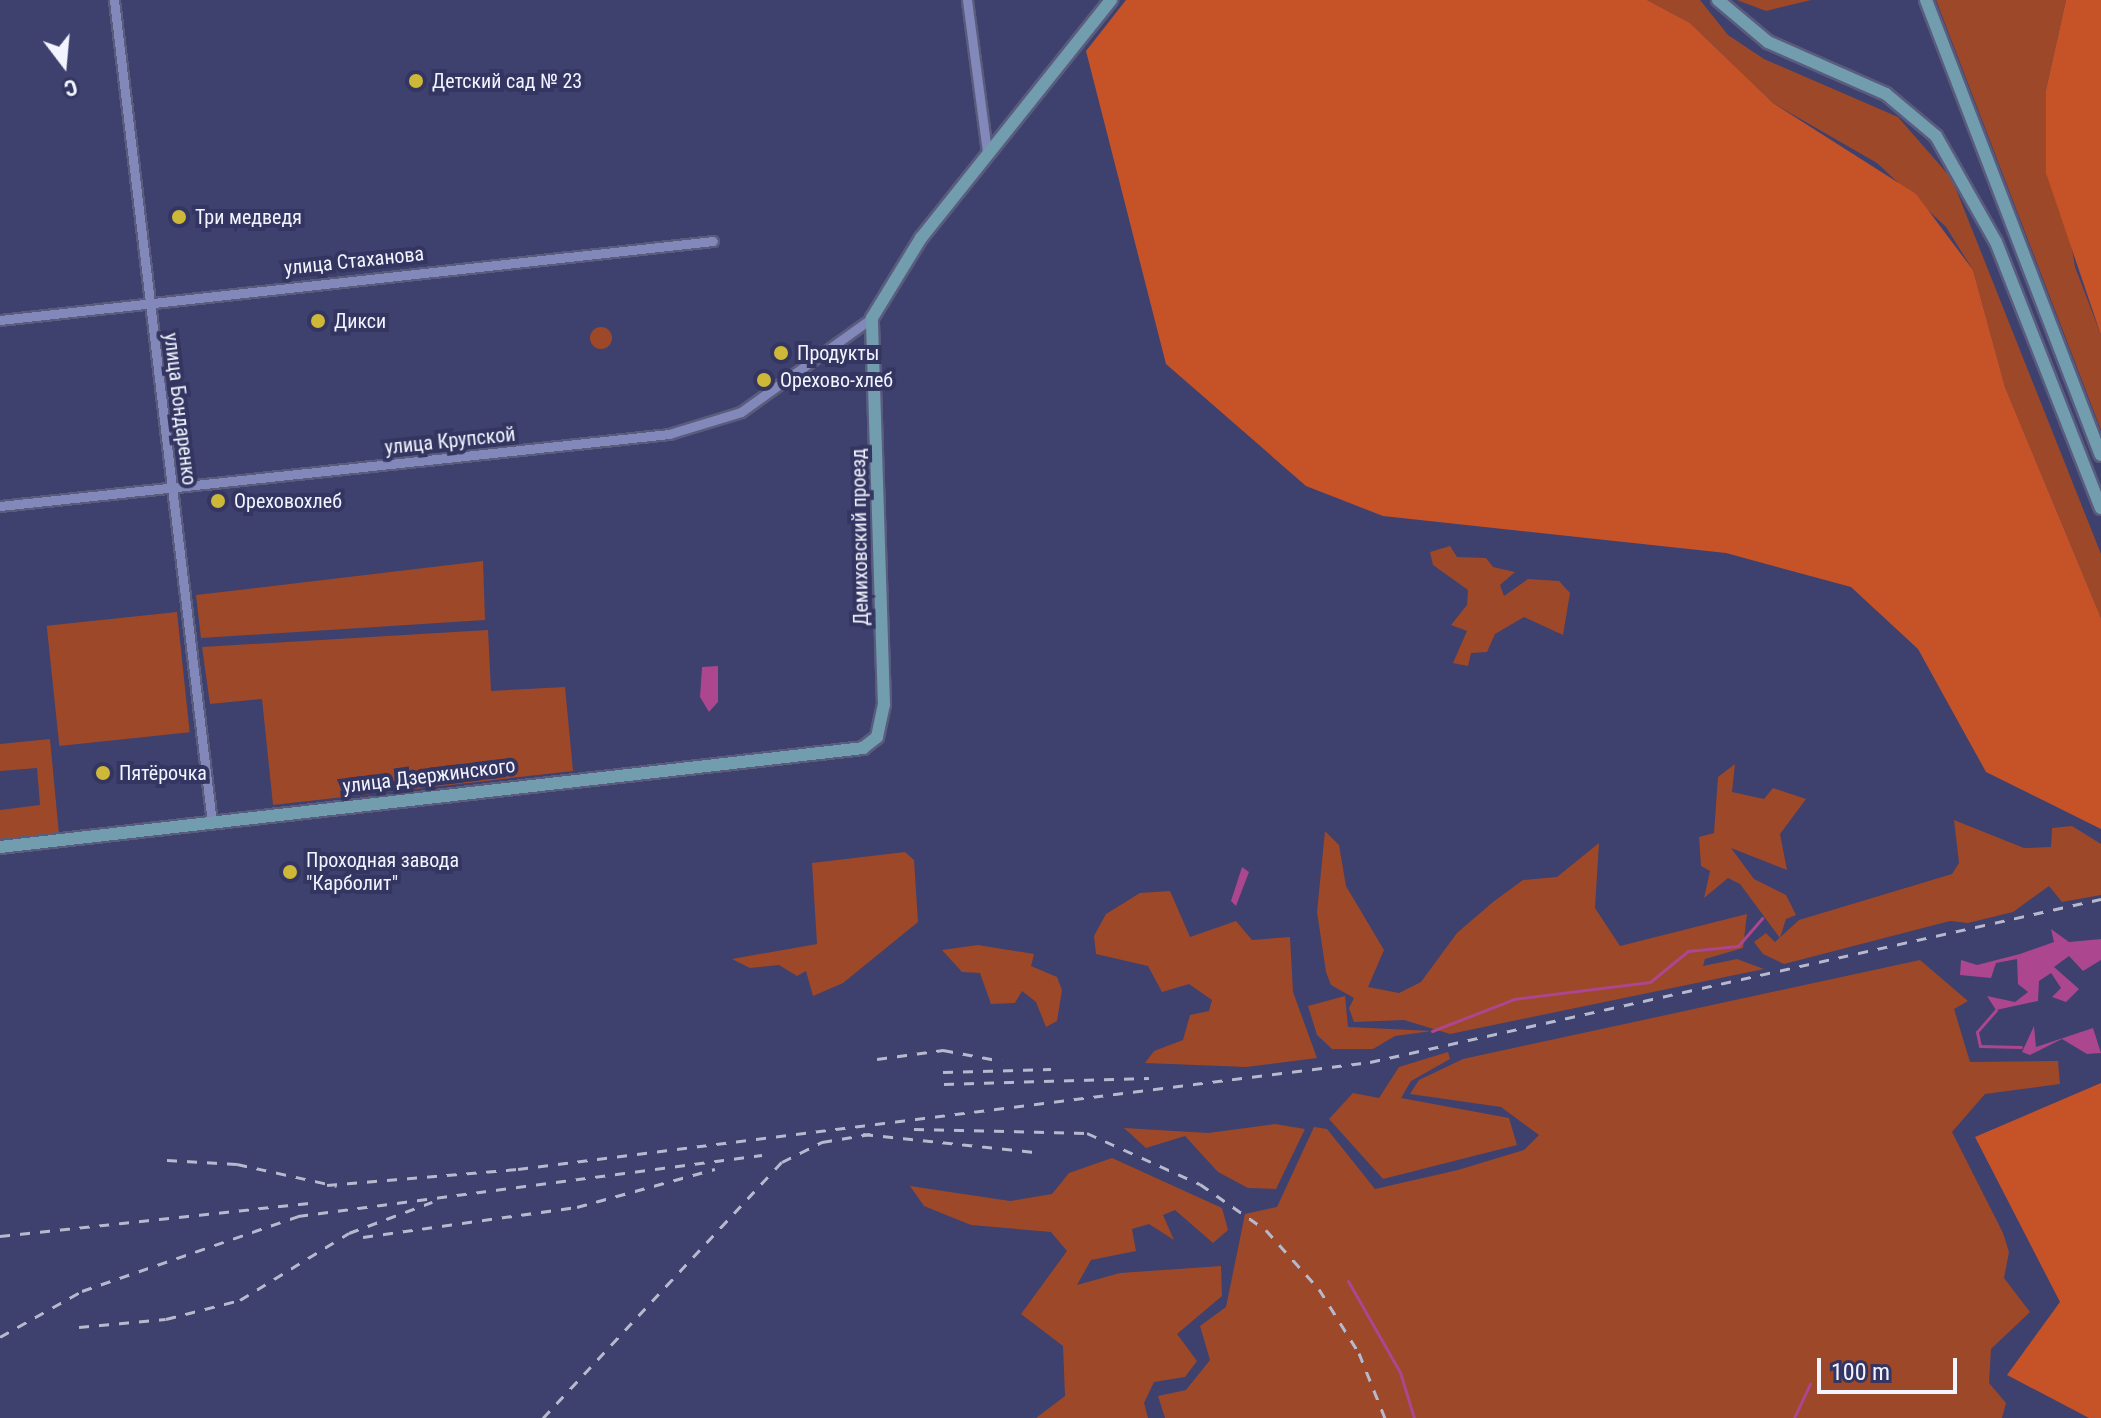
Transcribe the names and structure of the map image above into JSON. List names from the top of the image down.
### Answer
{
  "streets": {
    "main road": ["Демиховский проезд", "улица Дзержинского"],
    "street": ["улица Стаханова", "улица Бондаренко", "улица Крупской"]
  },
  "crossings": [
    ["улица Стаханова", "улица Бондаренко"],
    ["улица Бондаренко", "улица Крупской"],
    ["улица Бондаренко", "улица Дзержинского"],
    ["улица Крупской", "Демиховский проезд"],
    ["Демиховский проезд", "улица Дзержинского"]
  ],
  "places": [
    "Детский сад № 23",
    "Три медведя",
    "Дикси",
    "Продукты",
    "Орехово-хлеб",
    "Ореховохлеб",
    "Пятёрочка",
    "Проходная завода \"Карболит\""
  ],
  "scale_bar": "100 m",
  "north": "bottom"
}
